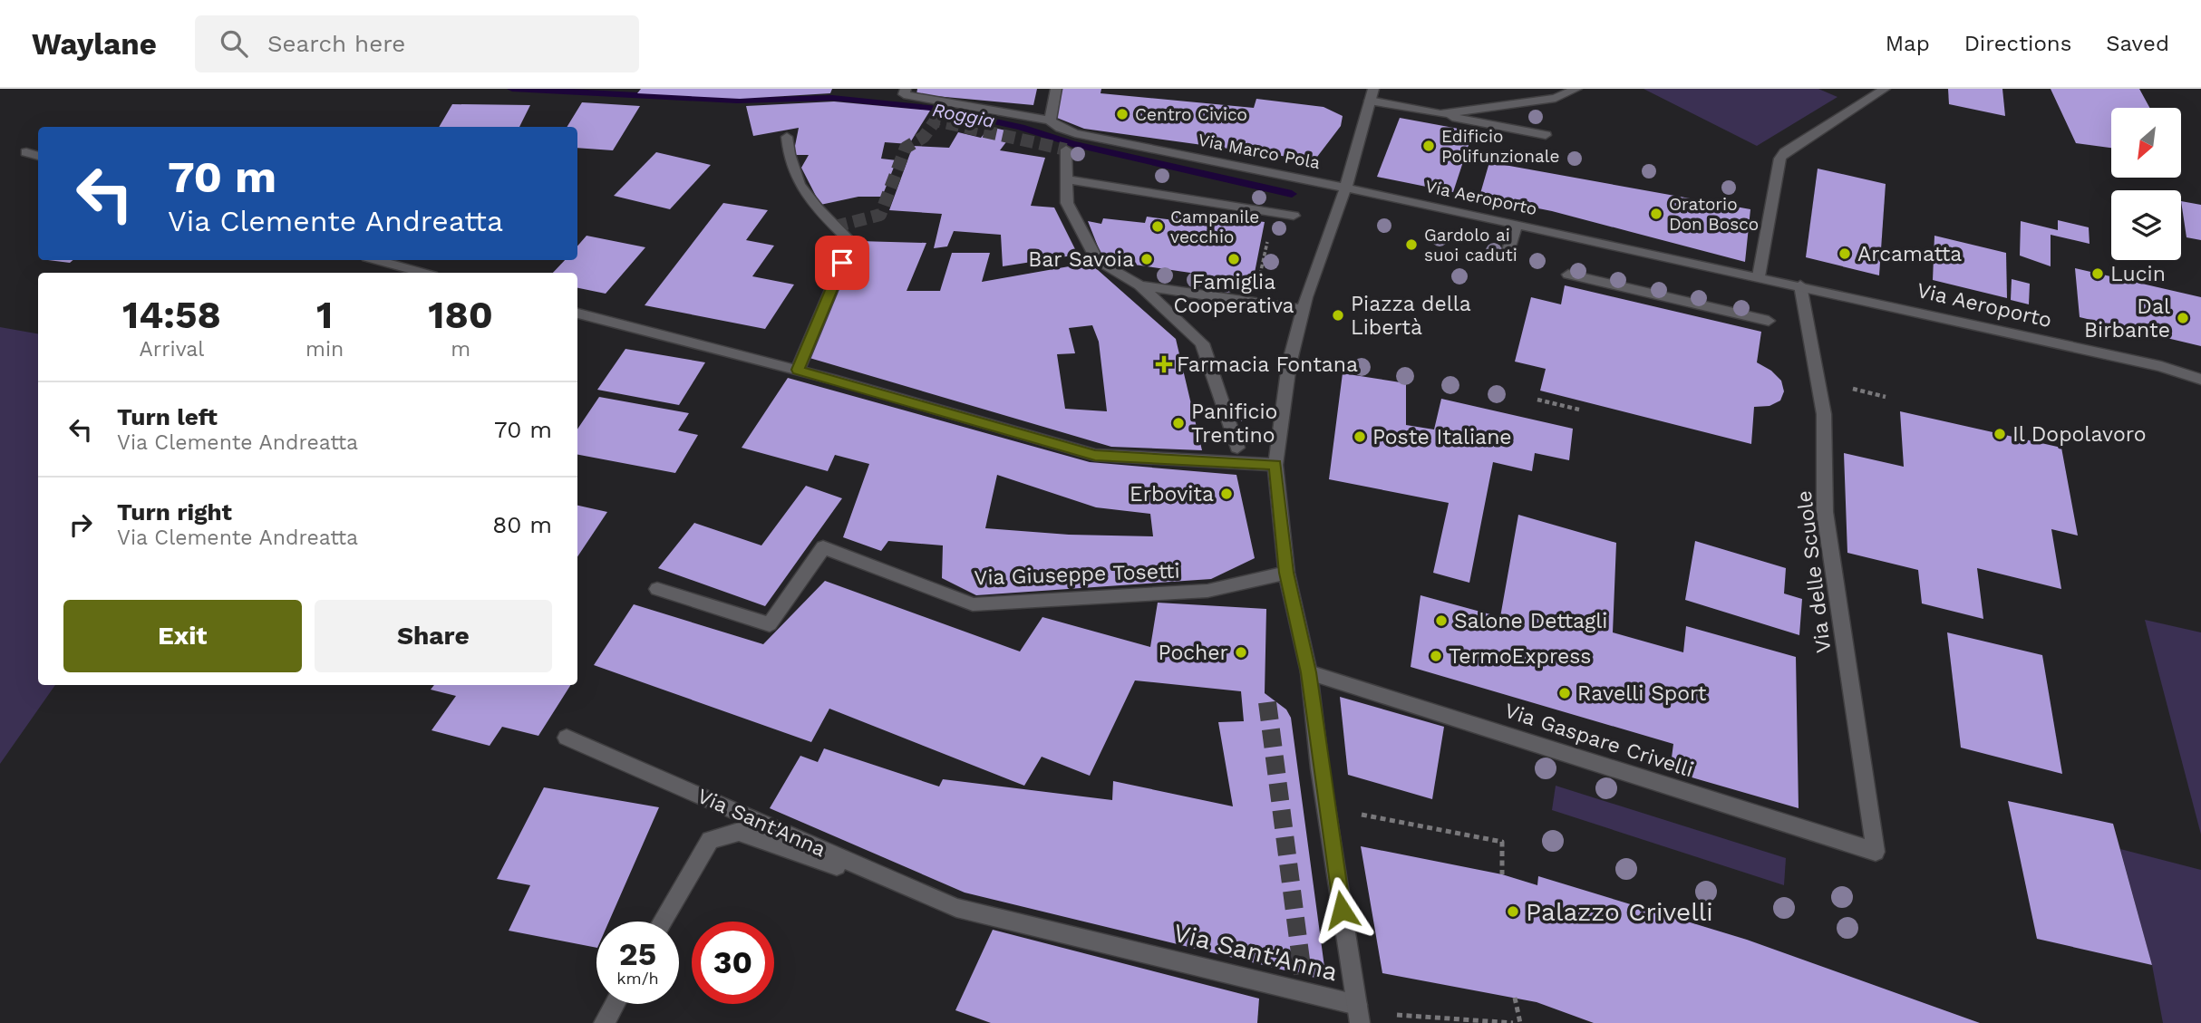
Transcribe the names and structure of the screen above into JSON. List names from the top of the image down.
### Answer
{
  "streets": {
    "street": [
      "Via Marco Pola",
      "Via Aeroporto",
      "Via delle Scuole",
      "Via Giuseppe Tosetti",
      "Via Gaspare Crivelli",
      "Via Sant'Anna"
    ]
  },
  "crossings": [
    ["Via Marco Pola", "Via Aeroporto"],
    ["Via Aeroporto", "Via delle Scuole"],
    ["Via delle Scuole", "Via Gaspare Crivelli"],
    ["Via Giuseppe Tosetti", "Via Sant'Anna"],
    ["Via Gaspare Crivelli", "Via Sant'Anna"]
  ],
  "water": ["Roggia"],
  "places": {
    "other": [
      "Centro Civico",
      "Edificio Polifunzionale",
      "Oratorio Don Bosco",
      "Campanile vecchio",
      "Gardolo ai suoi caduti",
      "Arcamatta",
      "Bar Savoia",
      "Famiglia Cooperativa",
      "Lucin",
      "Piazza della Libertà",
      "Dal Birbante",
      "Panificio Trentino",
      "Il Dopolavoro",
      "Poste Italiane",
      "Erbovita",
      "Salone Dettagli",
      "Pocher",
      "TermoExpress",
      "Ravelli Sport",
      "Palazzo Crivelli"
    ],
    "health": ["Farmacia Fontana"]
  },
  "north": "bottom left",
  "page": {
    "header": "Waylane",
    "search": "Search here",
    "nav": ["Map", "Directions", "Saved"],
    "turn": ["70 m", "Via Clemente Andreatta"],
    "eta": [
      "14:58",
      "Arrival",
      "1",
      "min",
      "180",
      "m"
    ],
    "list": [
      {
        "name": "Turn left",
        "note": "Via Clemente Andreatta",
        "value": "70 m"
      },
      {
        "name": "Turn right",
        "note": "Via Clemente Andreatta",
        "value": "80 m"
      }
    ],
    "buttons": ["Exit", "Share"],
    "speed": "25 km/h",
    "limit": "30"
  }
}
